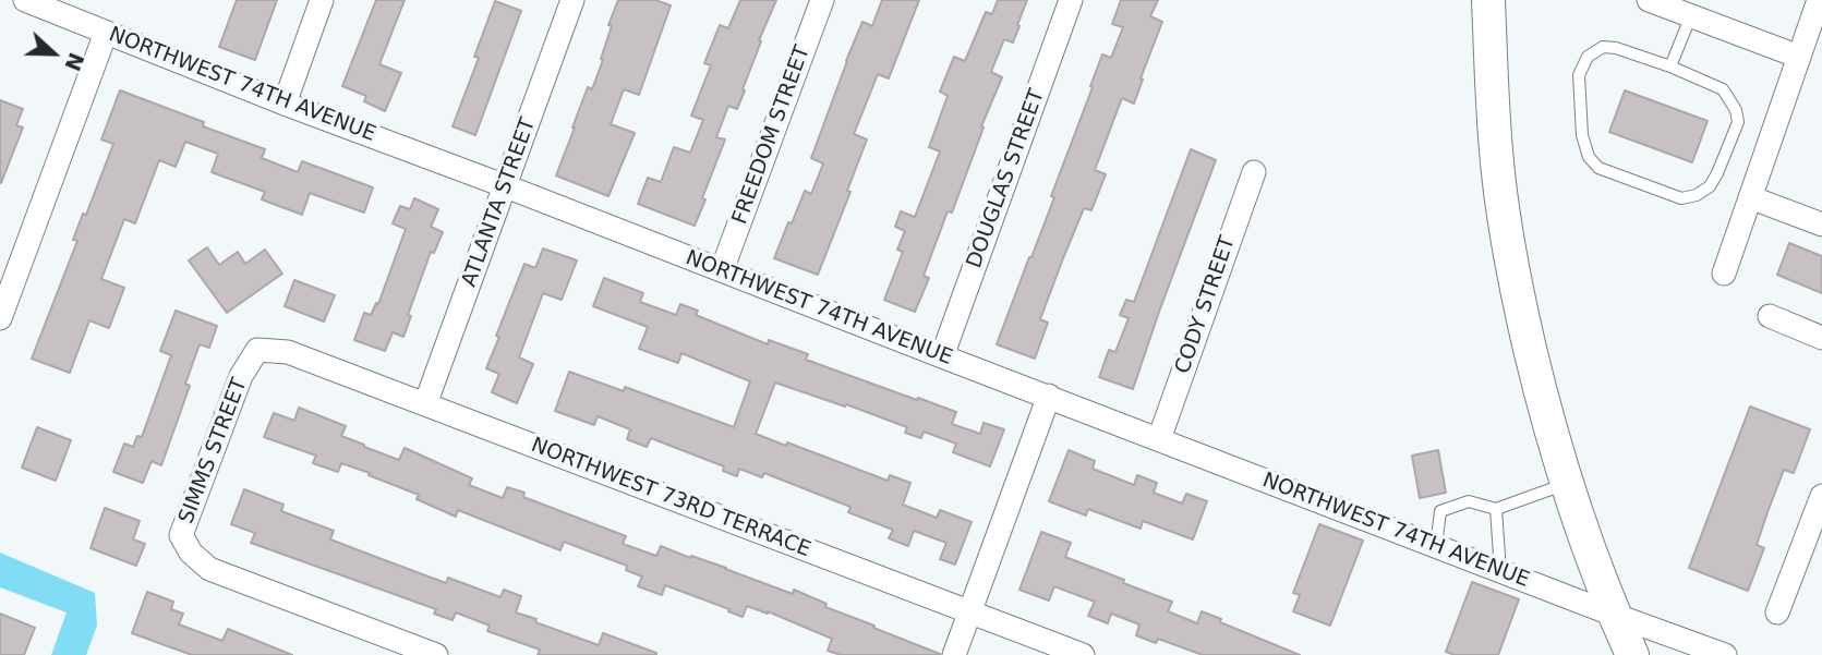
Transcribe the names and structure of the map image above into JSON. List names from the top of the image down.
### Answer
{
  "streets": {
    "street": [
      "NORTHWEST 74TH AVENUE",
      "FREEDOM STREET",
      "DOUGLAS STREET",
      "ATLANTA STREET",
      "CODY STREET",
      "SIMMS STREET",
      "NORTHWEST 73RD TERRACE"
    ]
  },
  "crossings": [
    ["NORTHWEST 74TH AVENUE", "FREEDOM STREET"],
    ["NORTHWEST 74TH AVENUE", "DOUGLAS STREET"],
    ["NORTHWEST 74TH AVENUE", "ATLANTA STREET"],
    ["NORTHWEST 74TH AVENUE", "CODY STREET"],
    ["ATLANTA STREET", "NORTHWEST 73RD TERRACE"],
    ["SIMMS STREET", "NORTHWEST 73RD TERRACE"]
  ],
  "north": "right"
}
